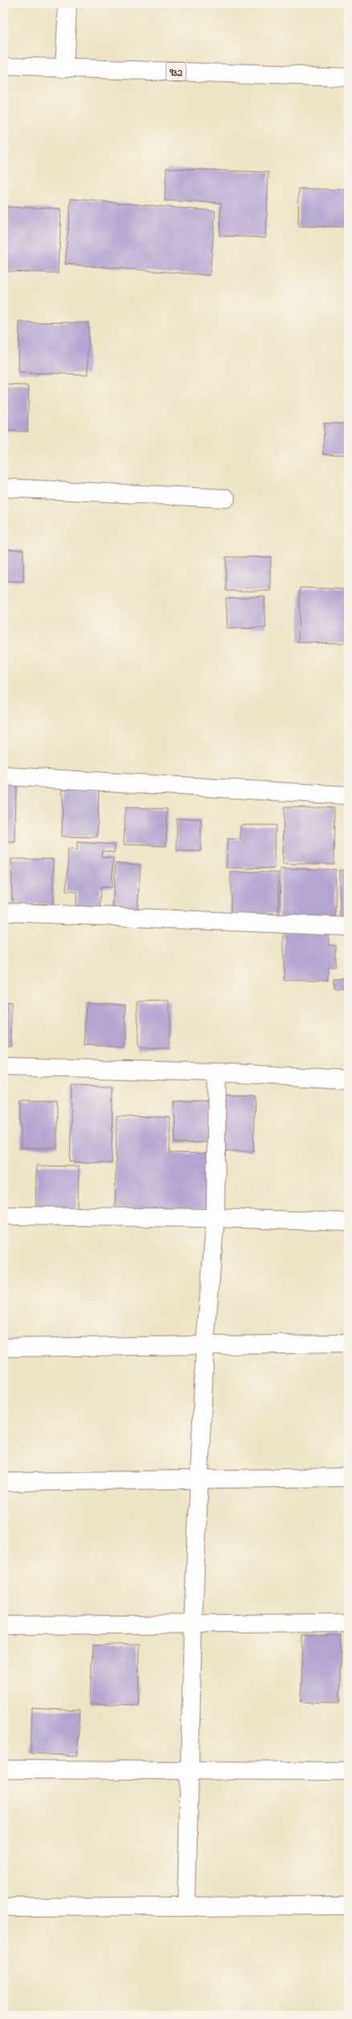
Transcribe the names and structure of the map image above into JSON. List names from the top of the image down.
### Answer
{
  "streets": {
    "street": ["932"]
  }
}
